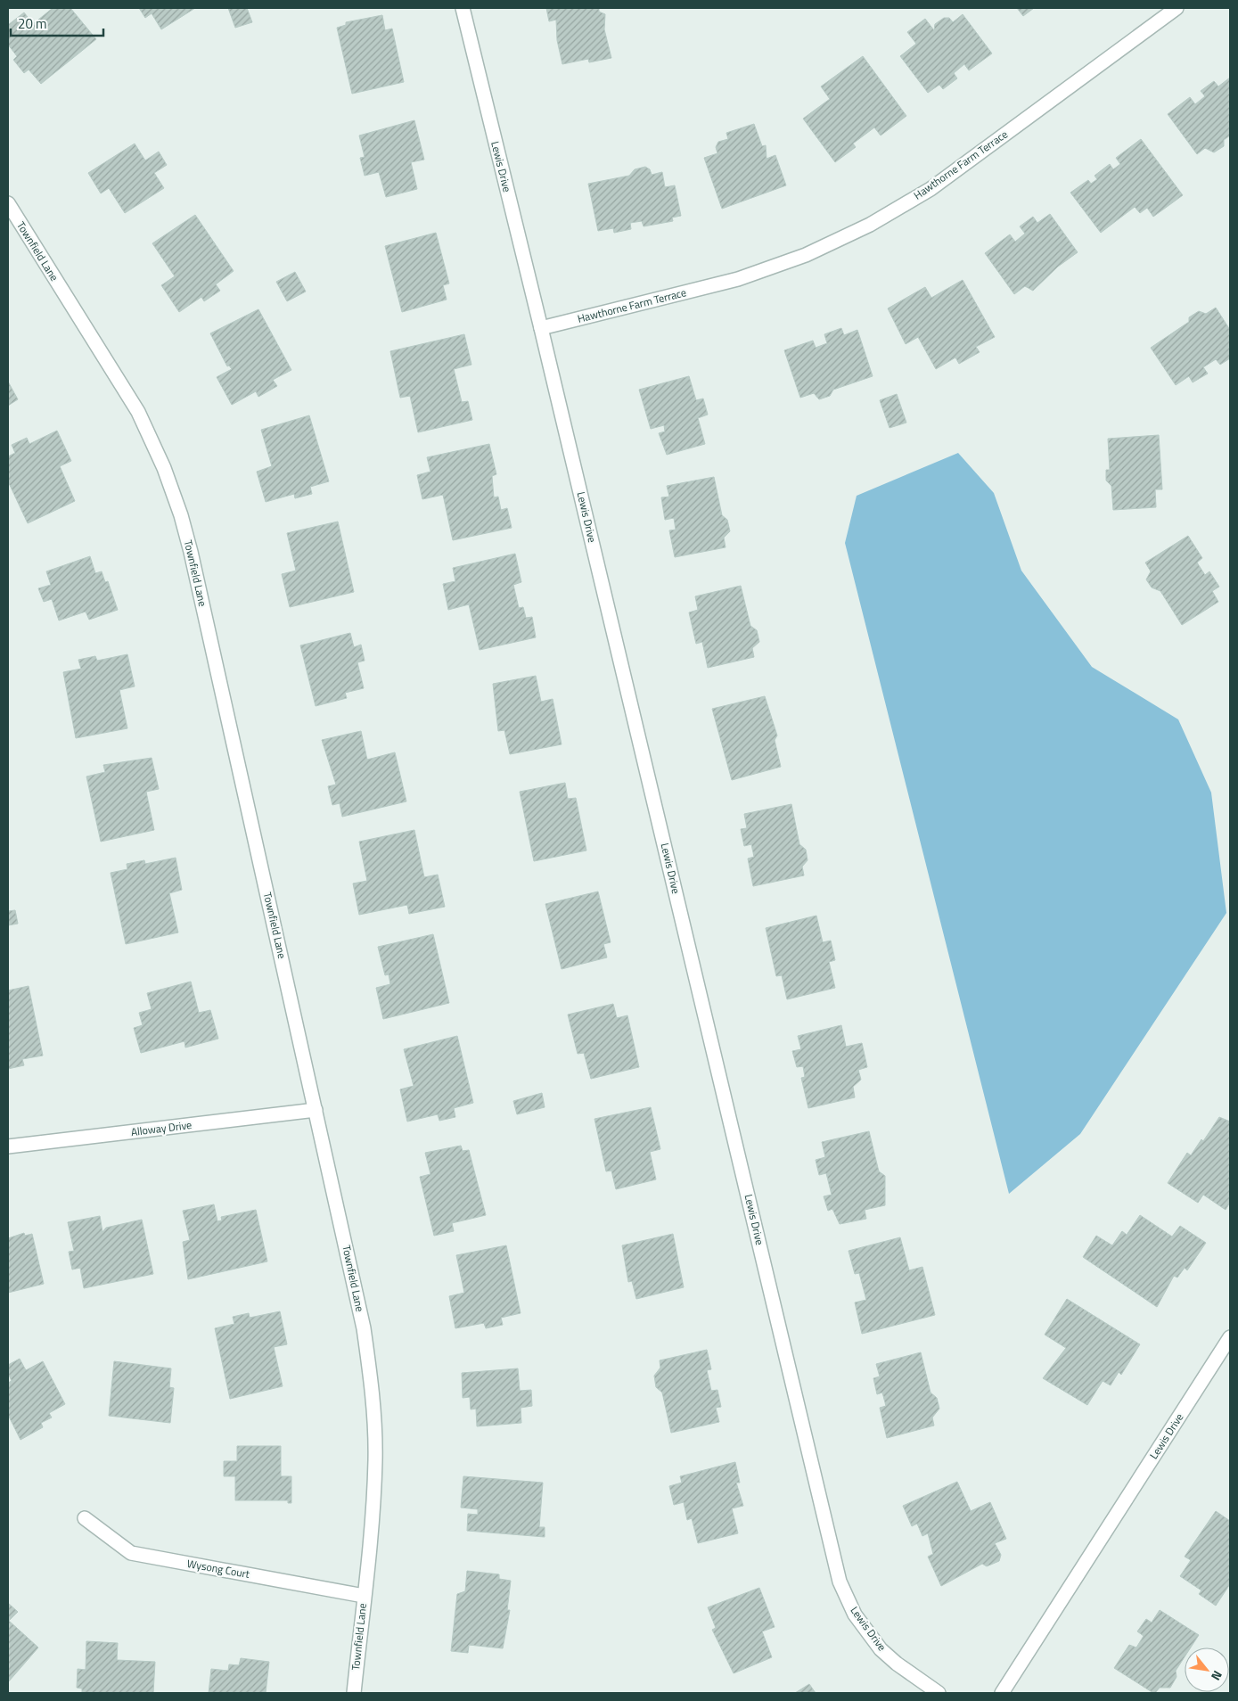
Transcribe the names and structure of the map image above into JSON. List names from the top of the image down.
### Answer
{
  "streets": {
    "street": [
      "Hawthorne Farm Terrace",
      "Lewis Drive",
      "Townfield Lane",
      "Alloway Drive",
      "Wysong Court"
    ]
  },
  "crossings": [
    ["Hawthorne Farm Terrace", "Lewis Drive"],
    ["Townfield Lane", "Alloway Drive"],
    ["Townfield Lane", "Wysong Court"]
  ],
  "scale_bar": "20 m",
  "north": "bottom right"
}
